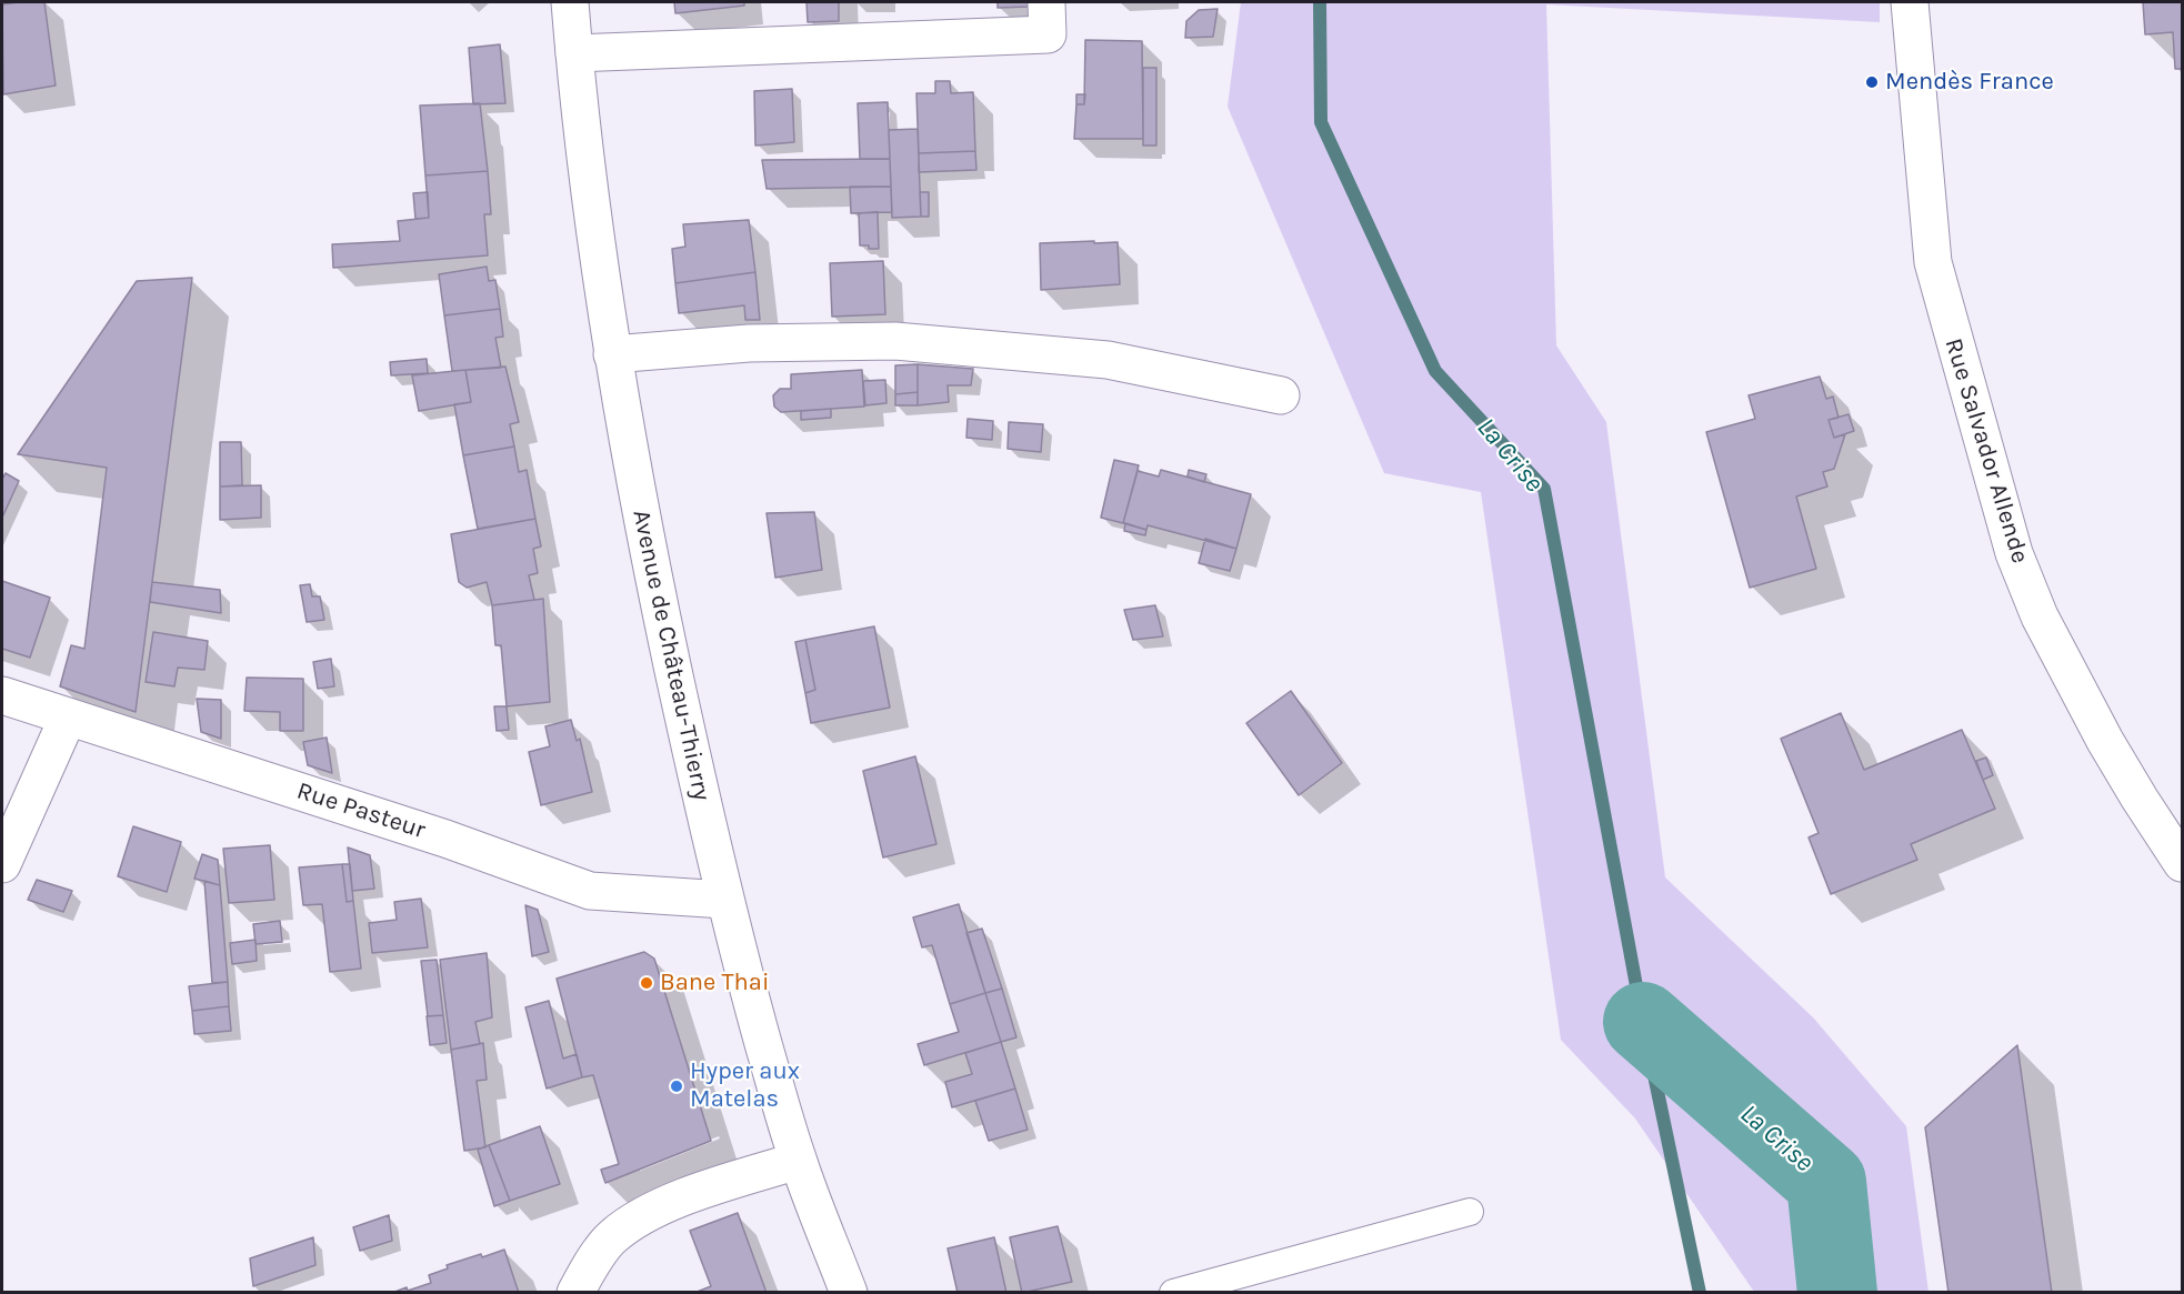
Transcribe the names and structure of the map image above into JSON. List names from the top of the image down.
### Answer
{
  "streets": {
    "street": ["Rue Salvador Allende", "Avenue de Château-Thierry", "Rue Pasteur"]
  },
  "crossings": [
    ["Avenue de Château-Thierry", "Rue Pasteur"]
  ],
  "water": ["La Crise"],
  "places": ["Mendès France", "Bane Thai", "Hyper aux Matelas"]
}
